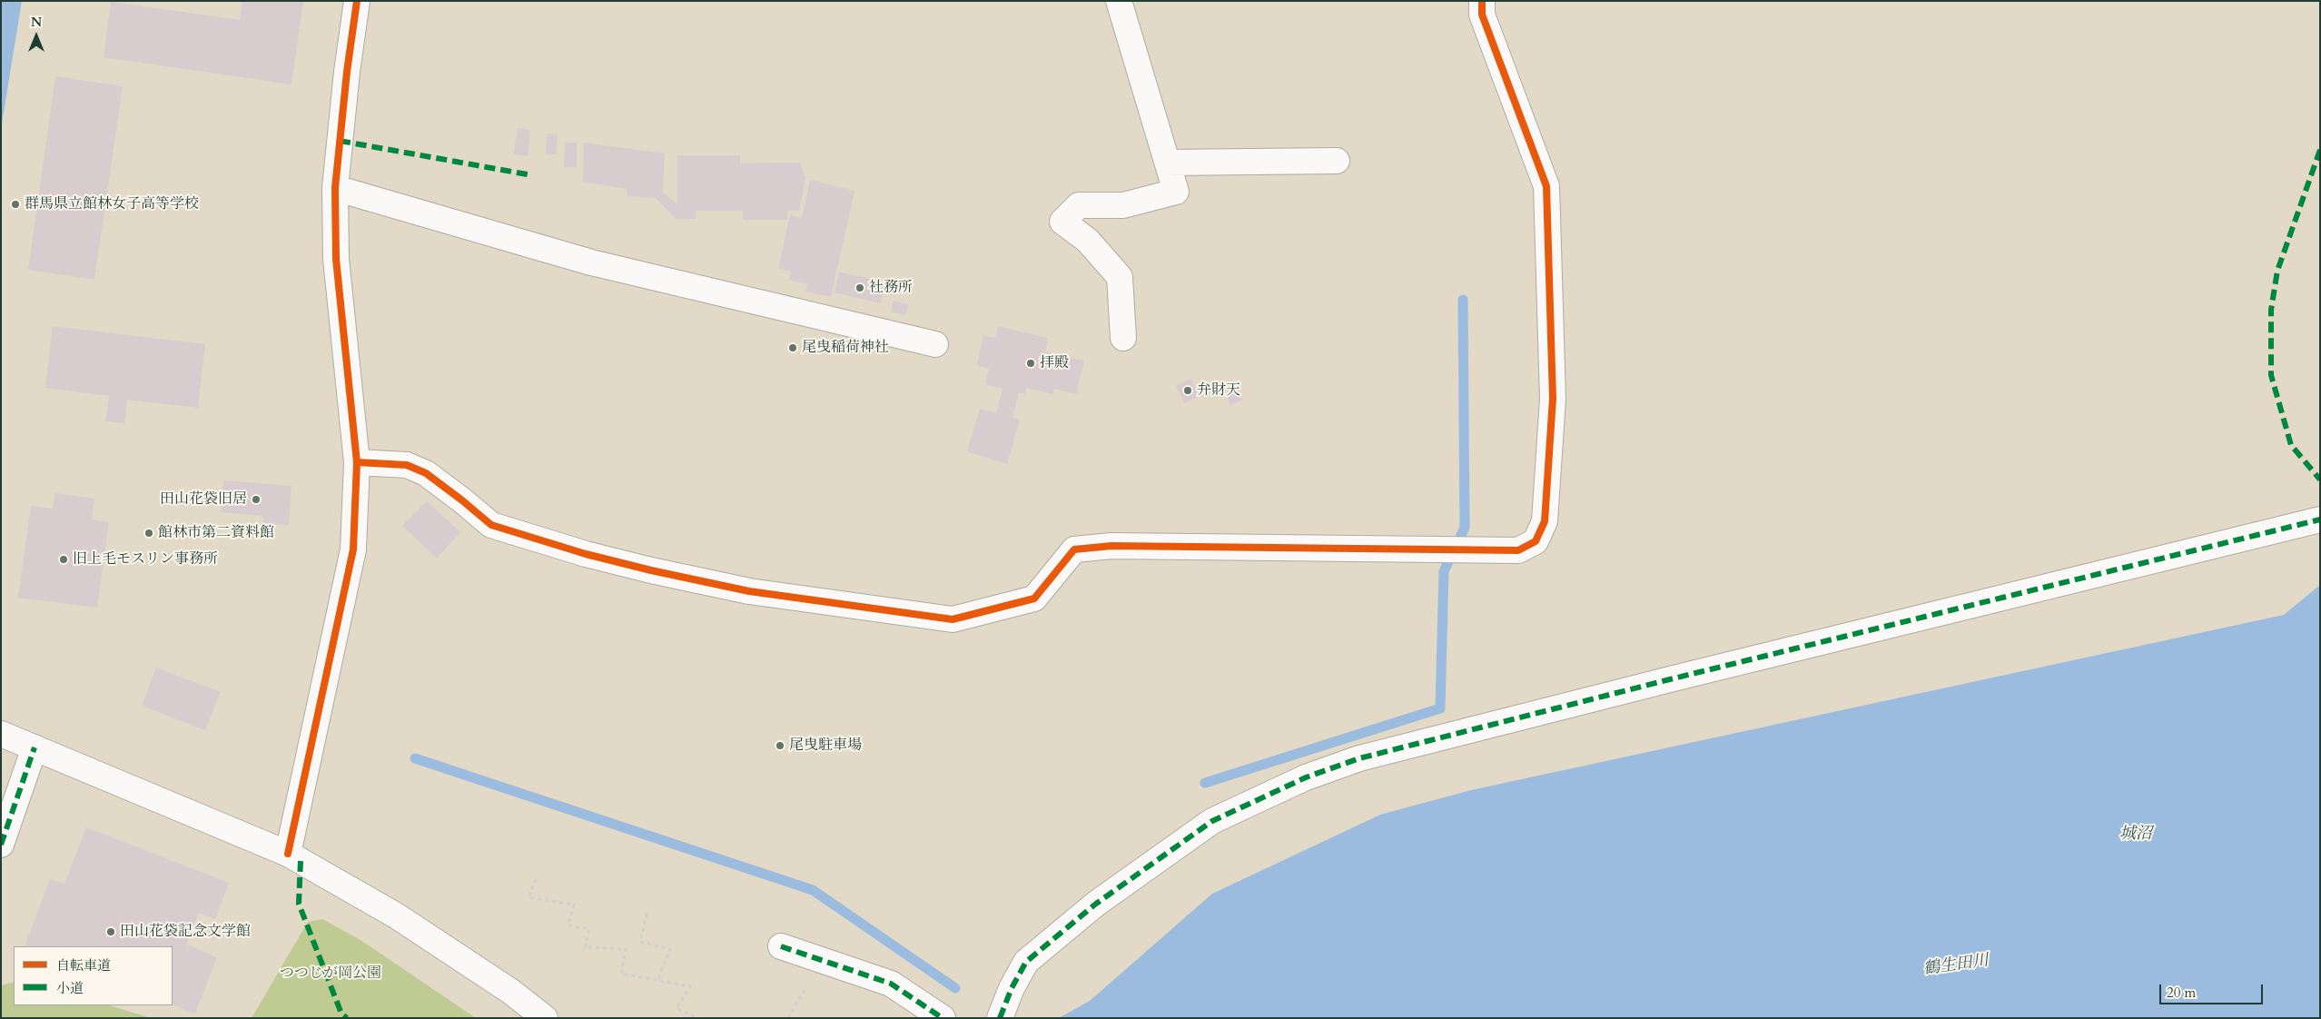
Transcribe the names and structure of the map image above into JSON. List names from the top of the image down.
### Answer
{
  "water": ["城沼", "鶴生田川"],
  "parks": ["つつじが岡公園"],
  "places": [
    "群馬県立館林女子高等学校",
    "社務所",
    "尾曳稲荷神社",
    "拝殿",
    "弁財天",
    "田山花袋旧居",
    "館林市第二資料館",
    "旧上毛モスリン事務所",
    "尾曳駐車場",
    "田山花袋記念文学館"
  ],
  "legend": ["自転車道", "小道"],
  "scale_bar": "20 m",
  "north": "top"
}
